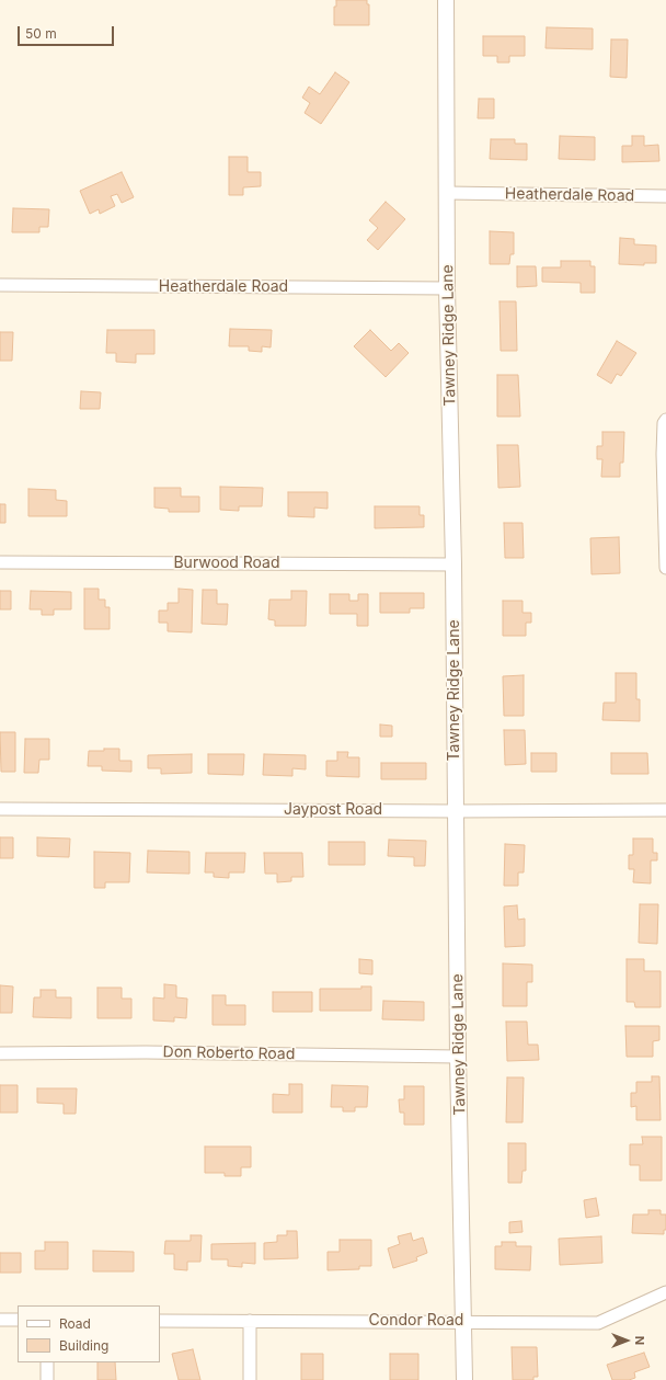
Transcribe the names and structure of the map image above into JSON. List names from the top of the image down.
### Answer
{
  "streets": {
    "street": [
      "Heatherdale Road",
      "Tawney Ridge Lane",
      "Burwood Road",
      "Jaypost Road",
      "Don Roberto Road",
      "Condor Road"
    ]
  },
  "crossings": [
    ["Heatherdale Road", "Tawney Ridge Lane"],
    ["Tawney Ridge Lane", "Burwood Road"],
    ["Tawney Ridge Lane", "Jaypost Road"],
    ["Tawney Ridge Lane", "Don Roberto Road"],
    ["Tawney Ridge Lane", "Condor Road"]
  ],
  "legend": ["Road", "Building"],
  "scale_bar": "50 m",
  "north": "right"
}
